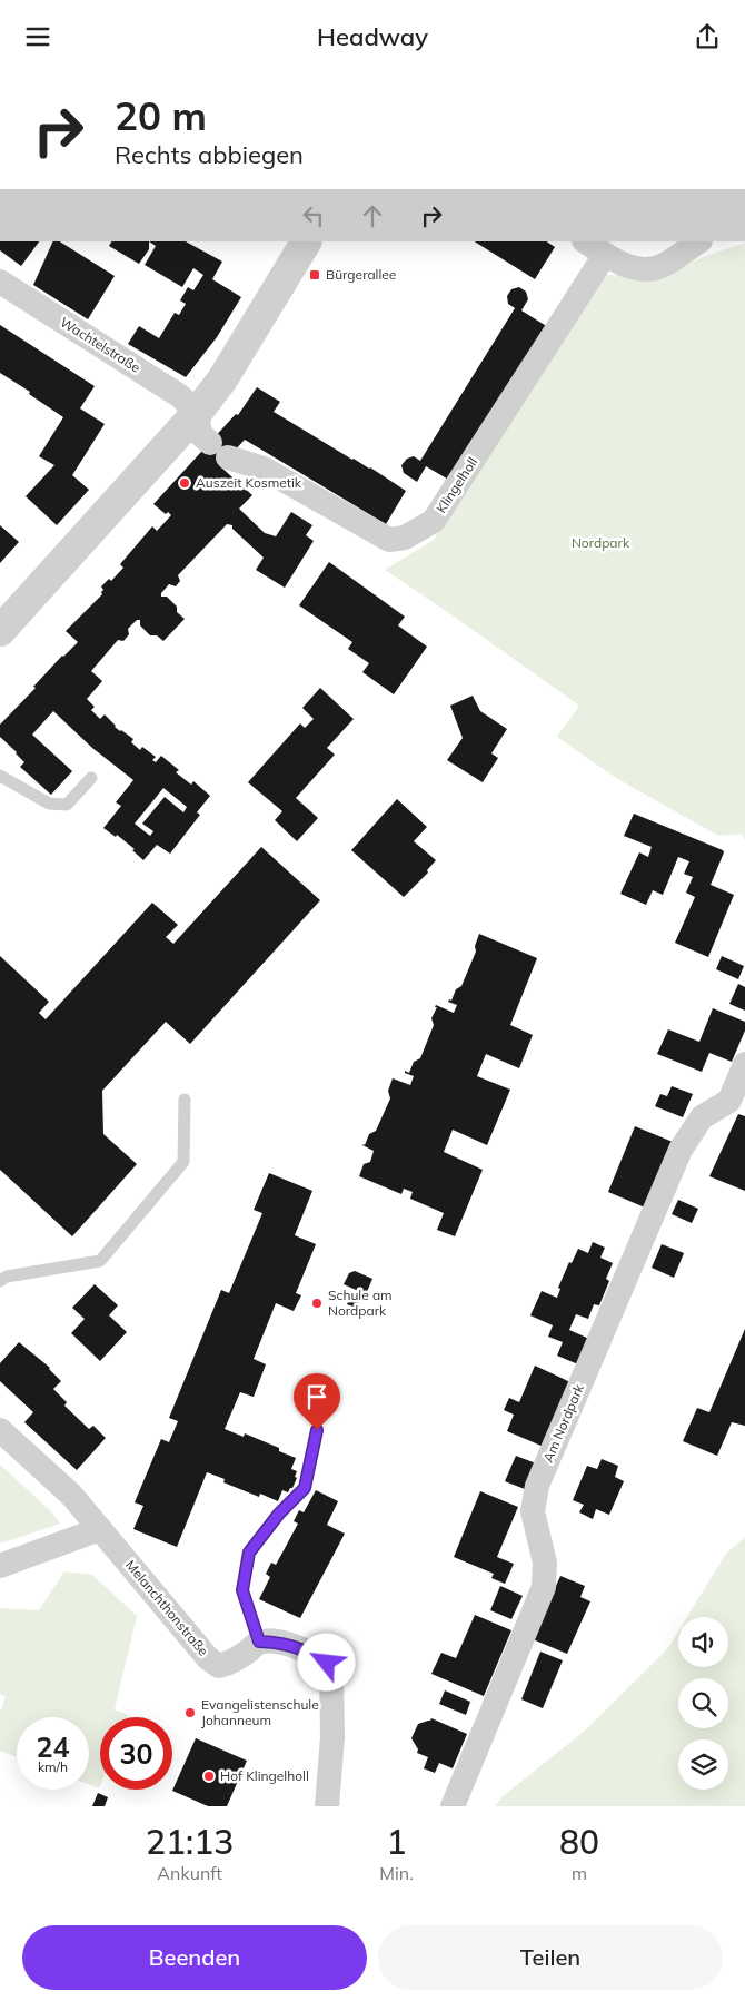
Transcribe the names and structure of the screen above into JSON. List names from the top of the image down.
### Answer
{
  "streets": {
    "street": [
      "Wachtelstraße",
      "Klingelholl",
      "Am Nordpark",
      "Melanchthonstraße"
    ]
  },
  "crossings": [
    ["Wachtelstraße", "Klingelholl"]
  ],
  "parks": ["Nordpark"],
  "places": {
    "transit": ["Bürgerallee"],
    "other": [
      "Auszeit Kosmetik",
      "Schule am Nordpark",
      "Evangelistenschule Johanneum",
      "Hof Klingelholl"
    ]
  },
  "page": {
    "header": "Headway",
    "turn": ["20 m", "Rechts abbiegen"],
    "speed": "24 km/h",
    "limit": "30",
    "eta": [
      "21:13",
      "Ankunft",
      "1",
      "Min.",
      "80",
      "m"
    ],
    "buttons": ["Beenden", "Teilen"]
  }
}
